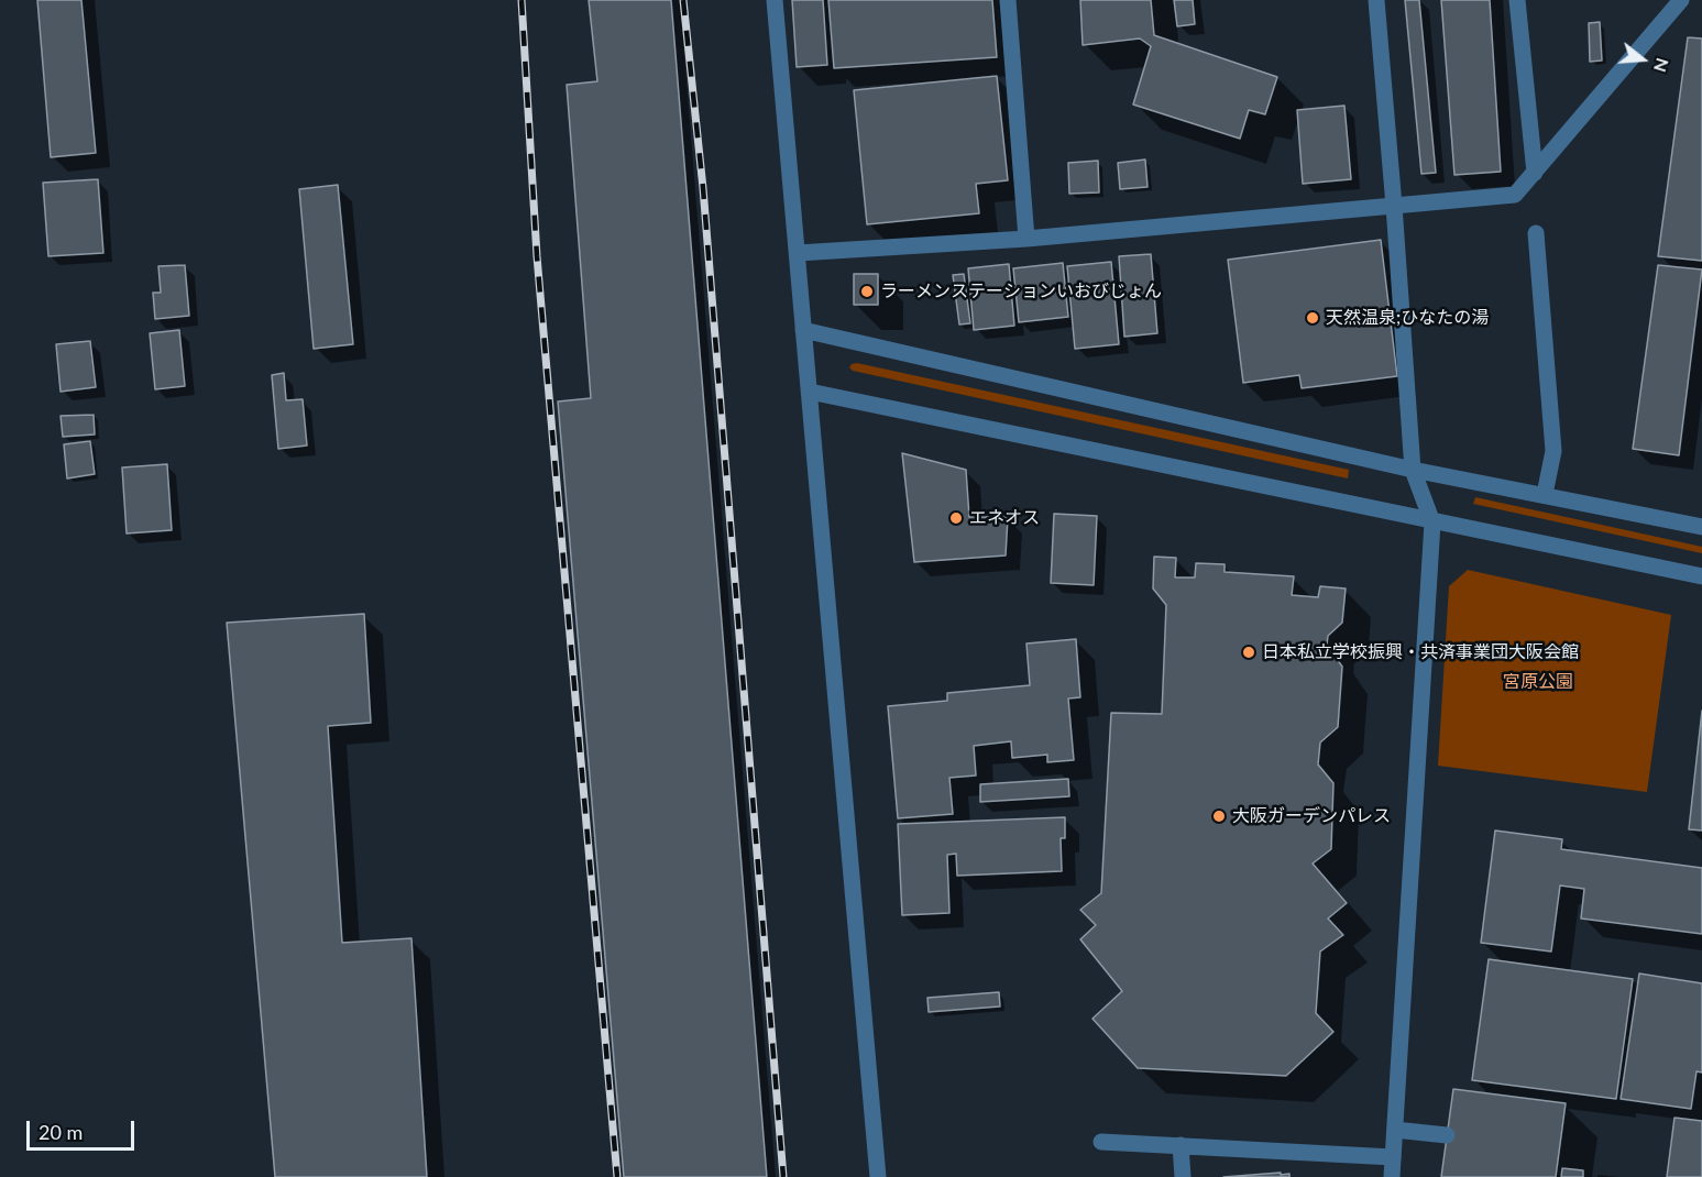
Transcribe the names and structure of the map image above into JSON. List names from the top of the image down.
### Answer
{
  "parks": ["宮原公園"],
  "places": [
    "ラーメンステーションいおびじょん",
    "天然温泉;ひなたの湯",
    "エネオス",
    "日本私立学校振興・共済事業団大阪会館",
    "大阪ガーデンパレス"
  ],
  "scale_bar": "20 m",
  "north": "right"
}
